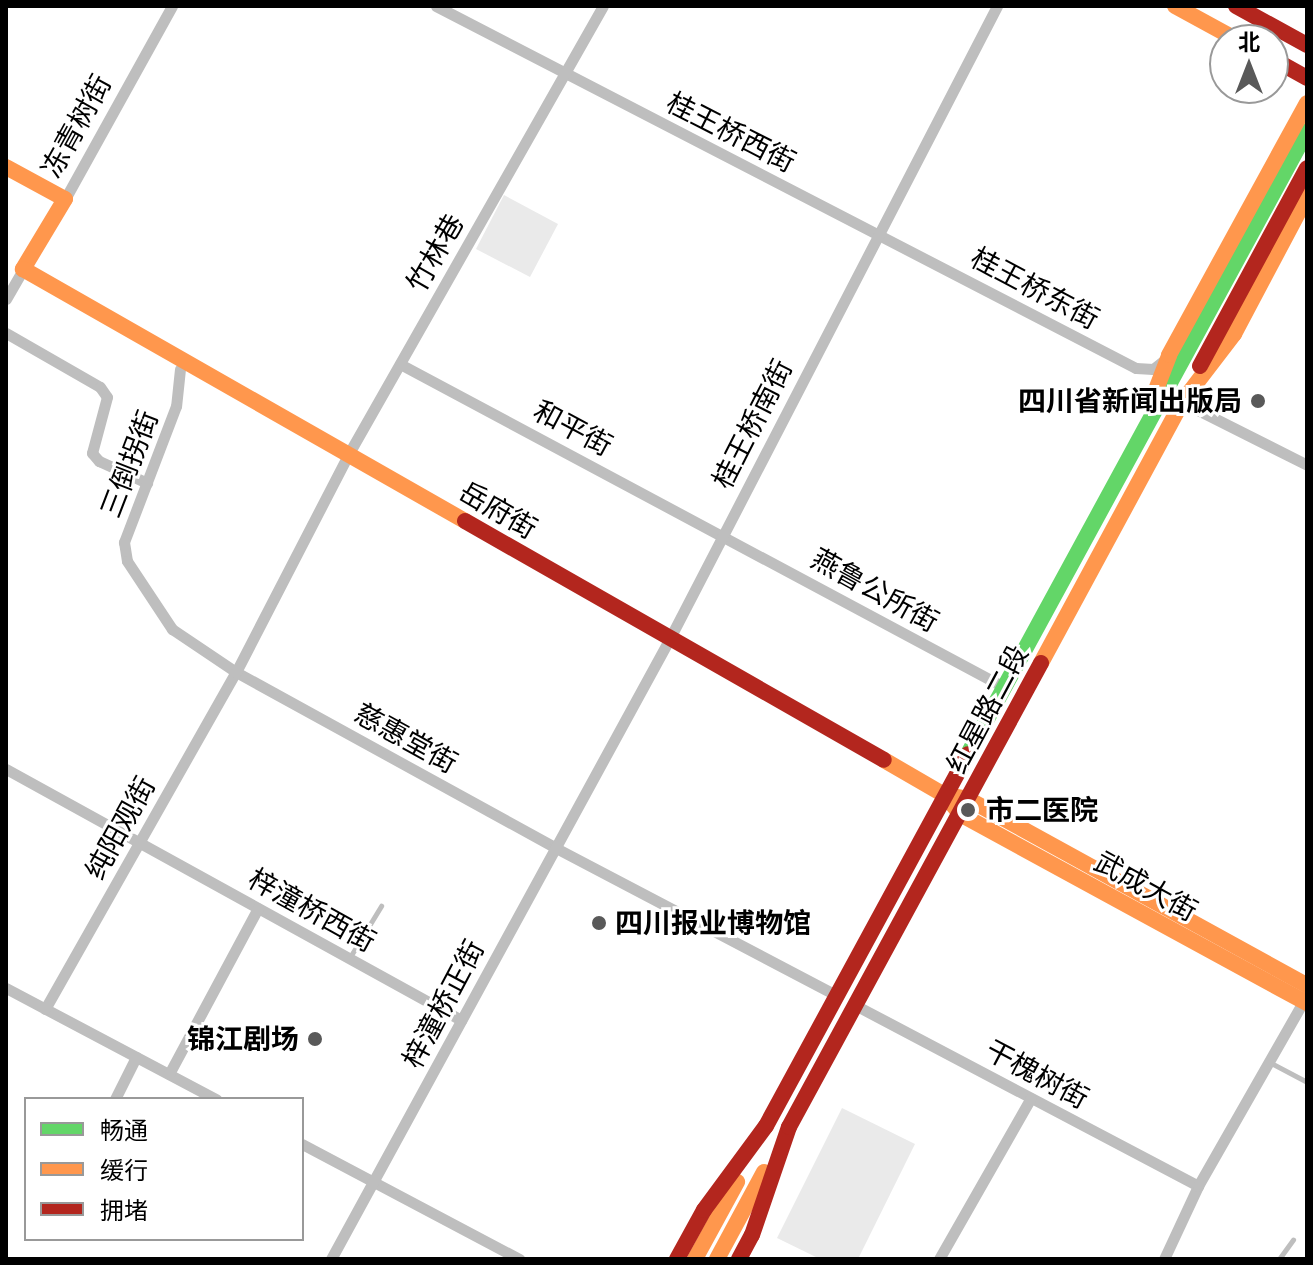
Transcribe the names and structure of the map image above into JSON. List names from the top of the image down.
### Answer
{
  "streets": {
    "main road": [
      "冻青树街",
      "岳府街",
      "红星路二段",
      "武成大街"
    ],
    "street": [
      "桂王桥西街",
      "竹林巷",
      "桂王桥东街",
      "桂王桥南街",
      "和平街",
      "三倒拐街",
      "燕鲁公所街",
      "慈惠堂街",
      "纯阳观街",
      "梓潼桥西街",
      "梓潼桥正街",
      "干槐树街"
    ]
  },
  "crossings": [
    ["冻青树街", "岳府街"],
    ["桂王桥西街", "竹林巷"],
    ["桂王桥西街", "桂王桥东街"],
    ["桂王桥西街", "桂王桥南街"],
    ["竹林巷", "和平街"],
    ["竹林巷", "岳府街"],
    ["竹林巷", "纯阳观街"],
    ["桂王桥东街", "桂王桥南街"],
    ["桂王桥东街", "红星路二段"],
    ["桂王桥南街", "和平街"],
    ["桂王桥南街", "岳府街"],
    ["桂王桥南街", "燕鲁公所街"],
    ["桂王桥南街", "梓潼桥正街"],
    ["和平街", "燕鲁公所街"],
    ["三倒拐街", "慈惠堂街"],
    ["三倒拐街", "纯阳观街"],
    ["岳府街", "红星路二段"],
    ["岳府街", "纯阳观街"],
    ["岳府街", "武成大街"],
    ["岳府街", "梓潼桥正街"],
    ["燕鲁公所街", "红星路二段"],
    ["红星路二段", "慈惠堂街"],
    ["红星路二段", "武成大街"],
    ["红星路二段", "干槐树街"],
    ["慈惠堂街", "纯阳观街"],
    ["慈惠堂街", "梓潼桥正街"],
    ["纯阳观街", "梓潼桥西街"],
    ["梓潼桥西街", "梓潼桥正街"]
  ],
  "places": [
    "四川省新闻出版局",
    "市二医院",
    "四川报业博物馆",
    "锦江剧场"
  ],
  "legend": ["畅通", "缓行", "拥堵"],
  "north": "top"
}
